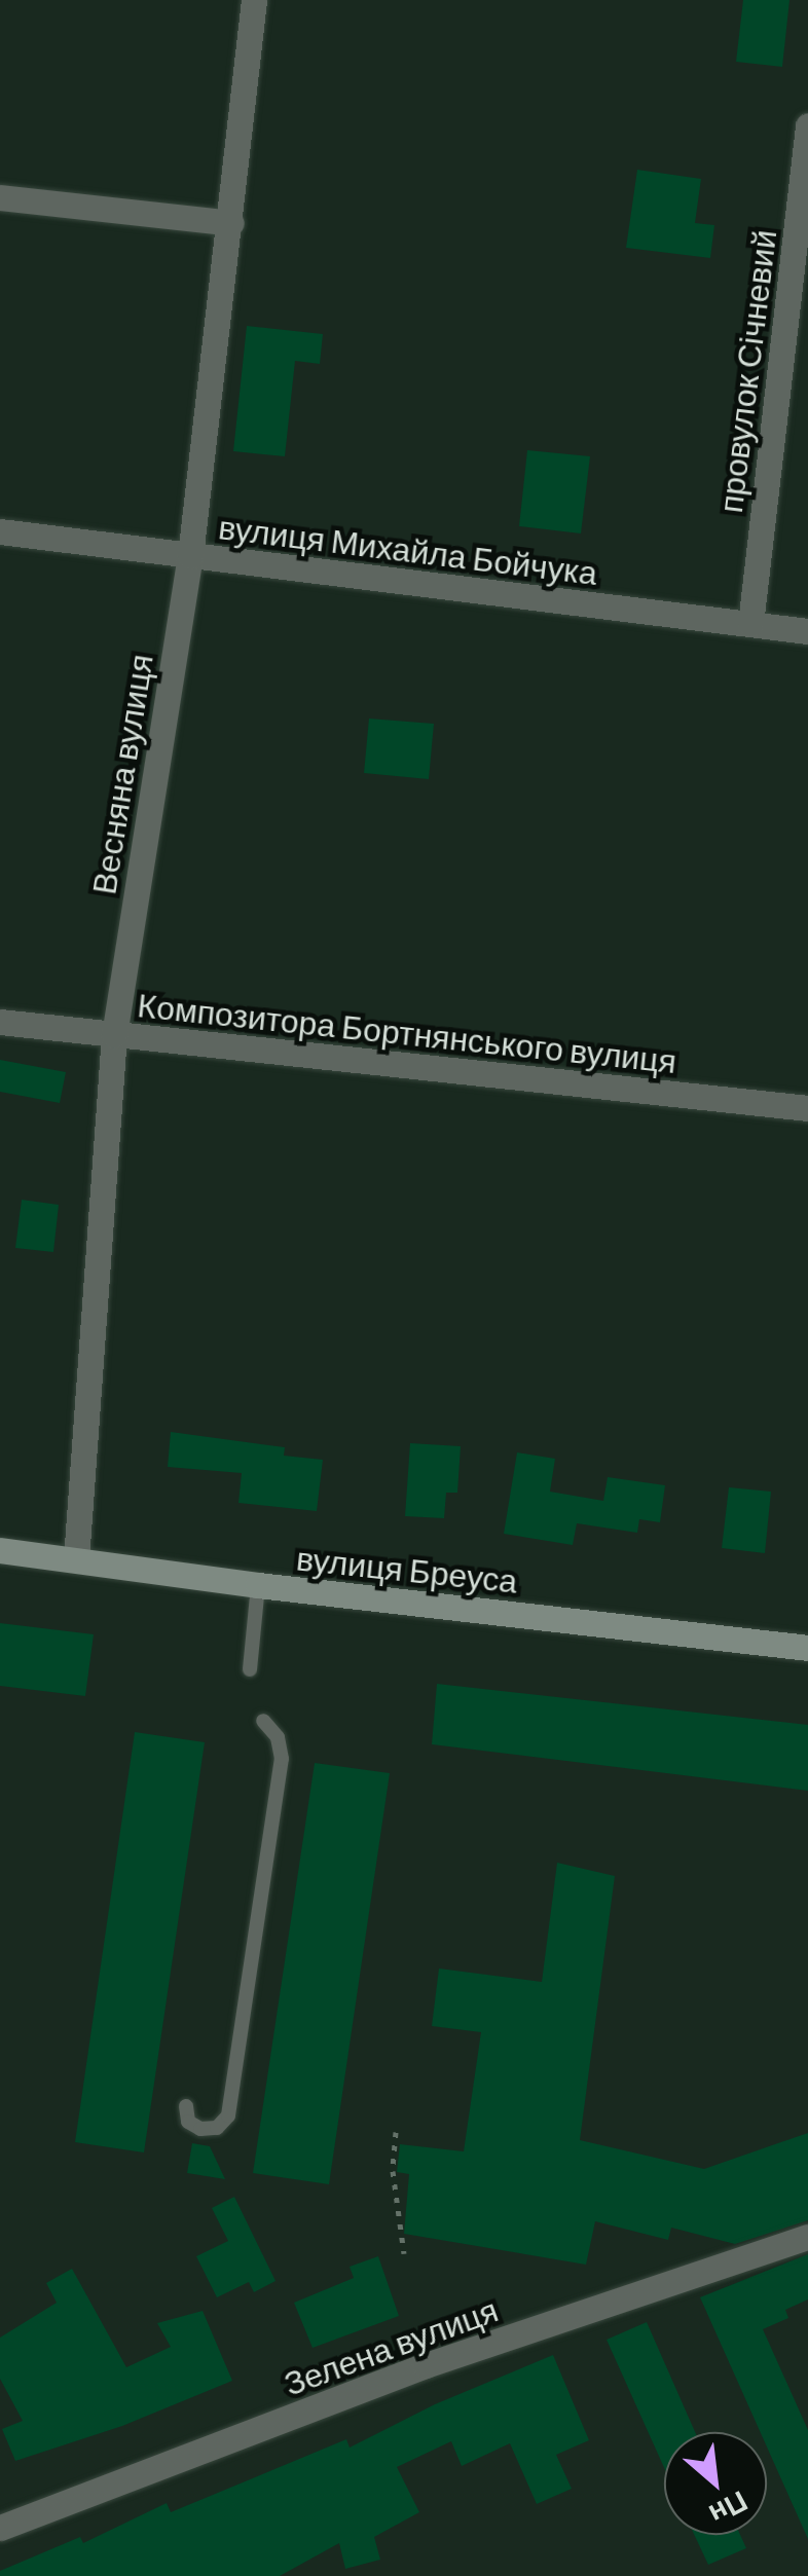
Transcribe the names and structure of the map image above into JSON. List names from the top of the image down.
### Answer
{
  "streets": {
    "street": [
      "провулок Січневий",
      "вулиця Михайла Бойчука",
      "Весняна вулиця",
      "Композитора Бортнянського вулиця",
      "вулиця Бреуса",
      "Зелена вулиця"
    ]
  },
  "crossings": [
    ["провулок Січневий", "вулиця Михайла Бойчука"],
    ["вулиця Михайла Бойчука", "Весняна вулиця"],
    ["Весняна вулиця", "Композитора Бортнянського вулиця"],
    ["Весняна вулиця", "вулиця Бреуса"]
  ],
  "north": "bottom right"
}
